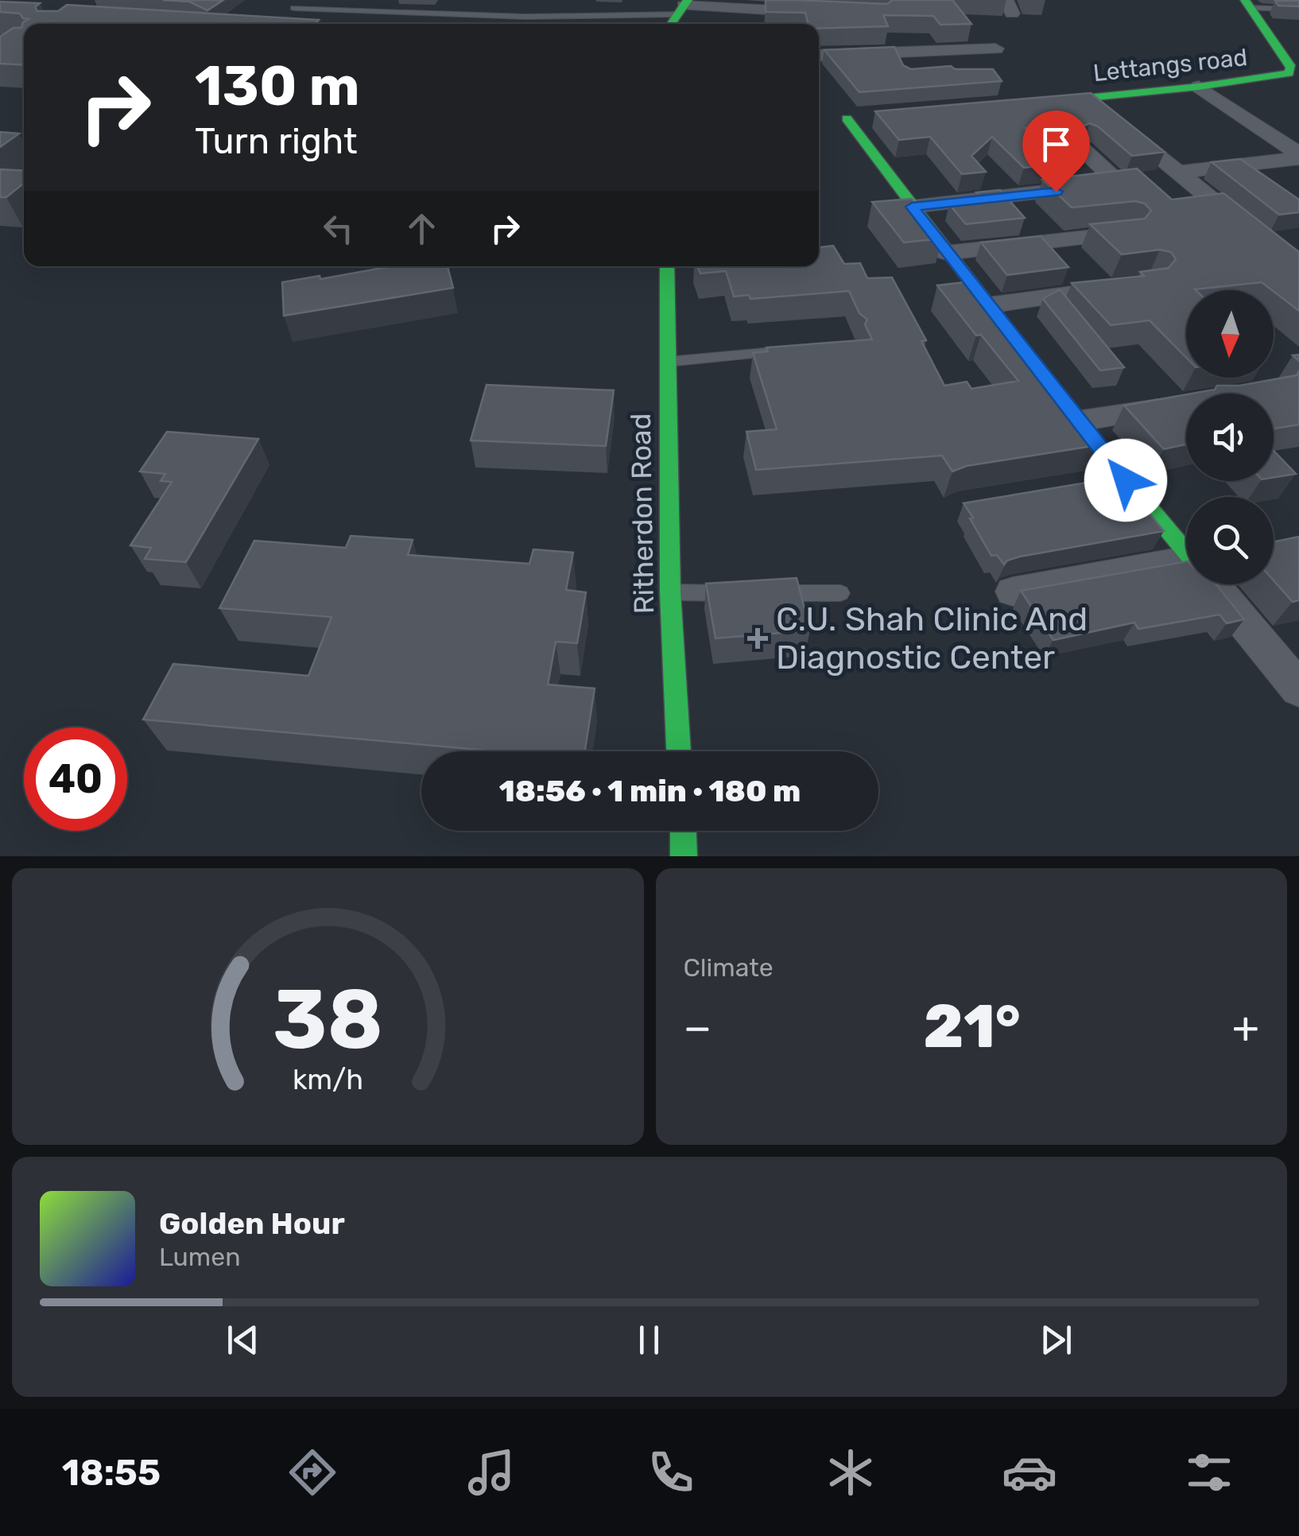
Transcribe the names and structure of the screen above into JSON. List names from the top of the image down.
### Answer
{
  "streets": {
    "street": ["Lettangs road", "Ritherdon Road"]
  },
  "places": {
    "health": ["C.U. Shah Clinic And Diagnostic Center"]
  },
  "north": "bottom",
  "page": {
    "turn": ["130 m", "Turn right"],
    "limit": "40",
    "trip": "18:56 · 1 min · 180 m",
    "tile": "Climate",
    "heat": ["−", "21°", "+"],
    "song": ["Golden Hour", "Lumen"],
    "tabs": "18:55",
    "gauge": ["38", "km/h"]
  }
}
